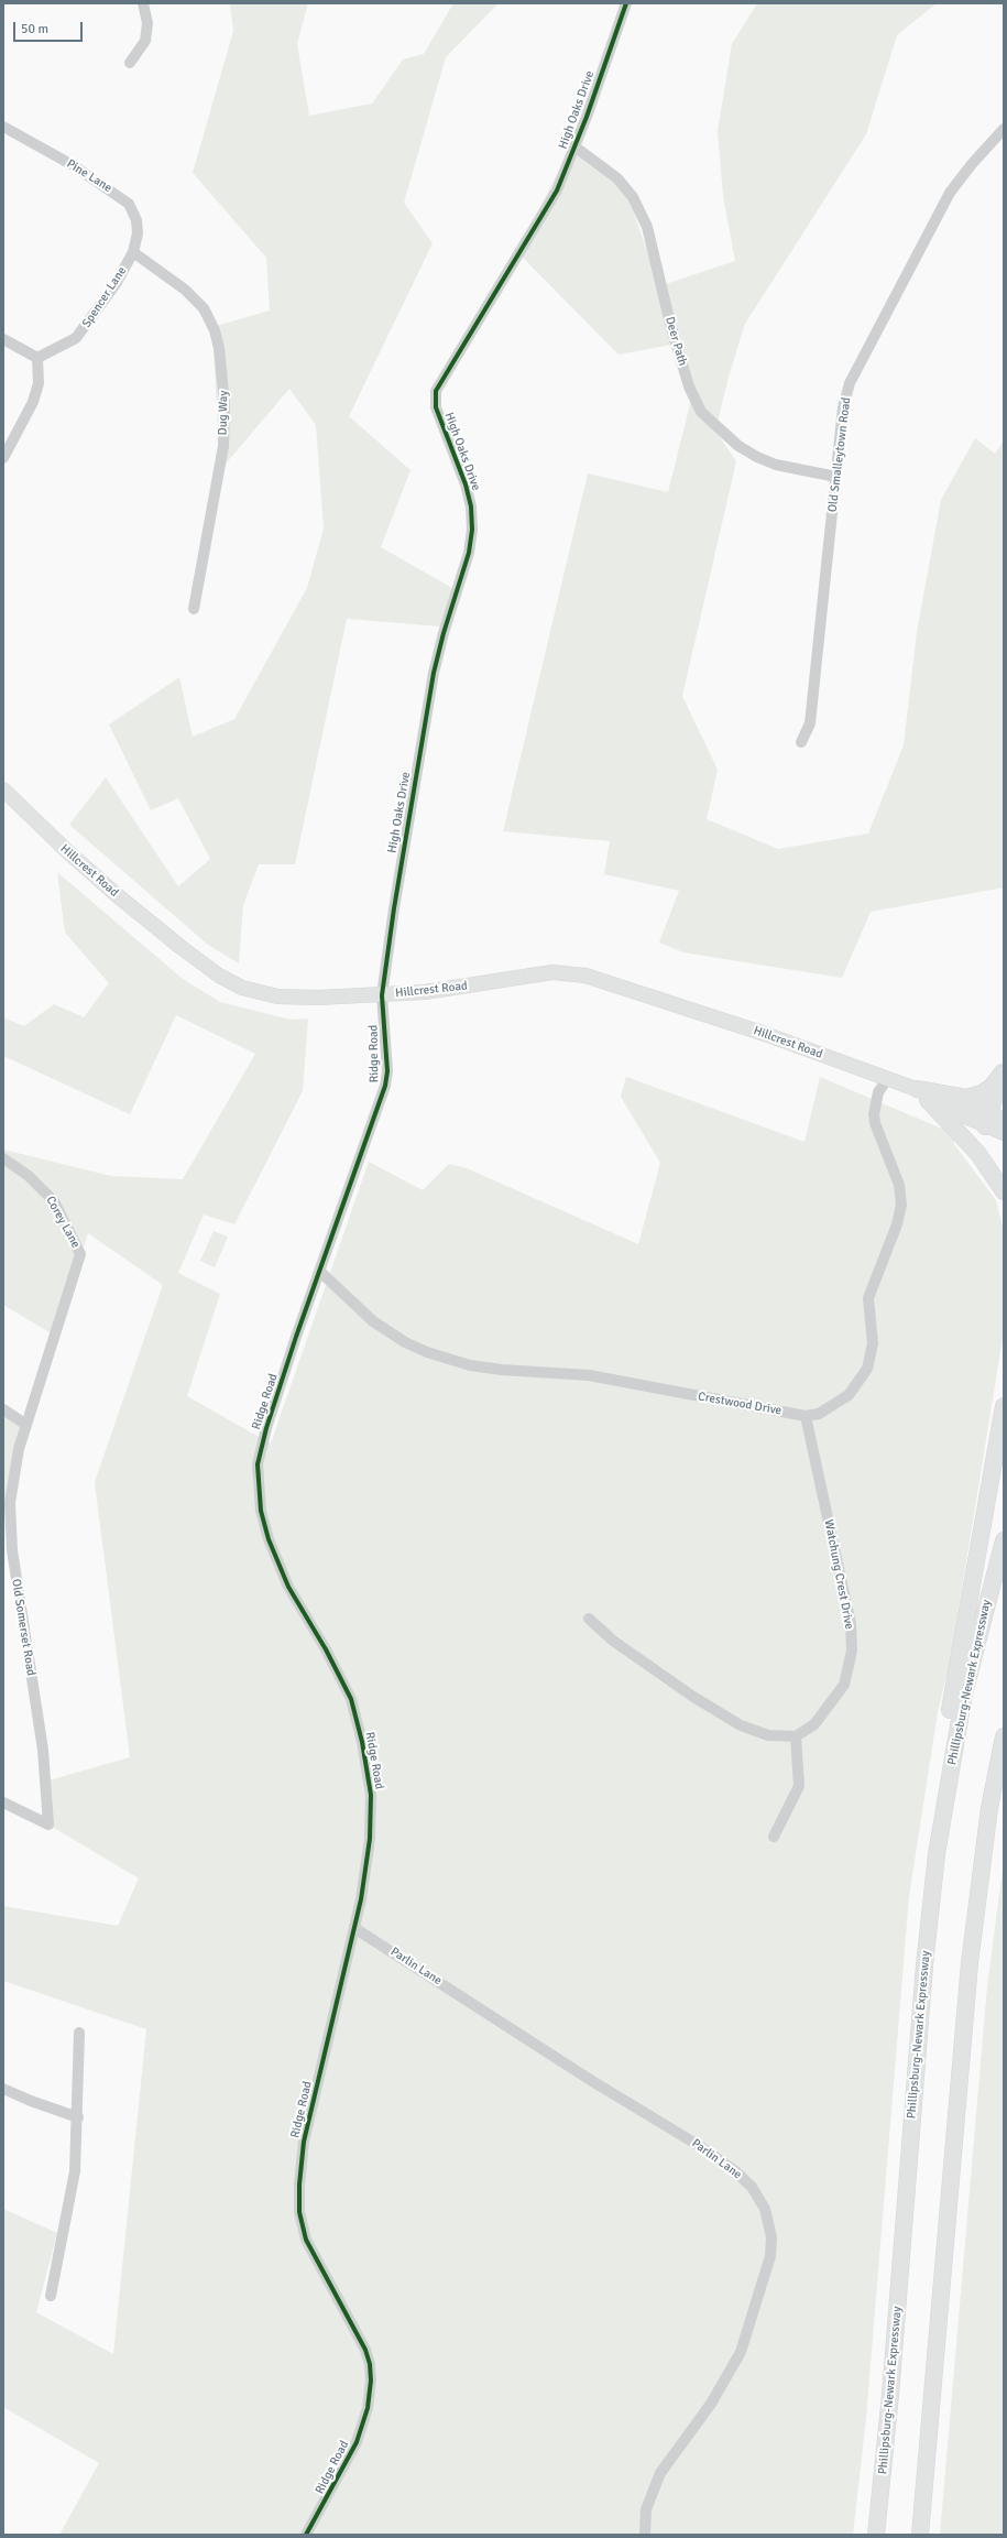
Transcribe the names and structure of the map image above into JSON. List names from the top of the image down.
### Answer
{
  "streets": {
    "highway": ["Phillipsburg-Newark Expressway"],
    "main road": ["Hillcrest Road"],
    "street": [
      "High Oaks Drive",
      "Pine Lane",
      "Spencer Lane",
      "Deer Path",
      "Dug Way",
      "Old Smalleytown Road",
      "Ridge Road",
      "Corey Lane",
      "Crestwood Drive",
      "Watchung Crest Drive",
      "Old Somerset Road",
      "Parlin Lane"
    ]
  },
  "crossings": [
    ["High Oaks Drive", "Deer Path"],
    ["High Oaks Drive", "Hillcrest Road"],
    ["High Oaks Drive", "Ridge Road"],
    ["Pine Lane", "Spencer Lane"],
    ["Pine Lane", "Dug Way"],
    ["Spencer Lane", "Dug Way"],
    ["Deer Path", "Old Smalleytown Road"],
    ["Hillcrest Road", "Ridge Road"],
    ["Hillcrest Road", "Crestwood Drive"],
    ["Ridge Road", "Crestwood Drive"],
    ["Ridge Road", "Parlin Lane"],
    ["Corey Lane", "Old Somerset Road"],
    ["Crestwood Drive", "Watchung Crest Drive"]
  ],
  "scale_bar": "50 m"
}
